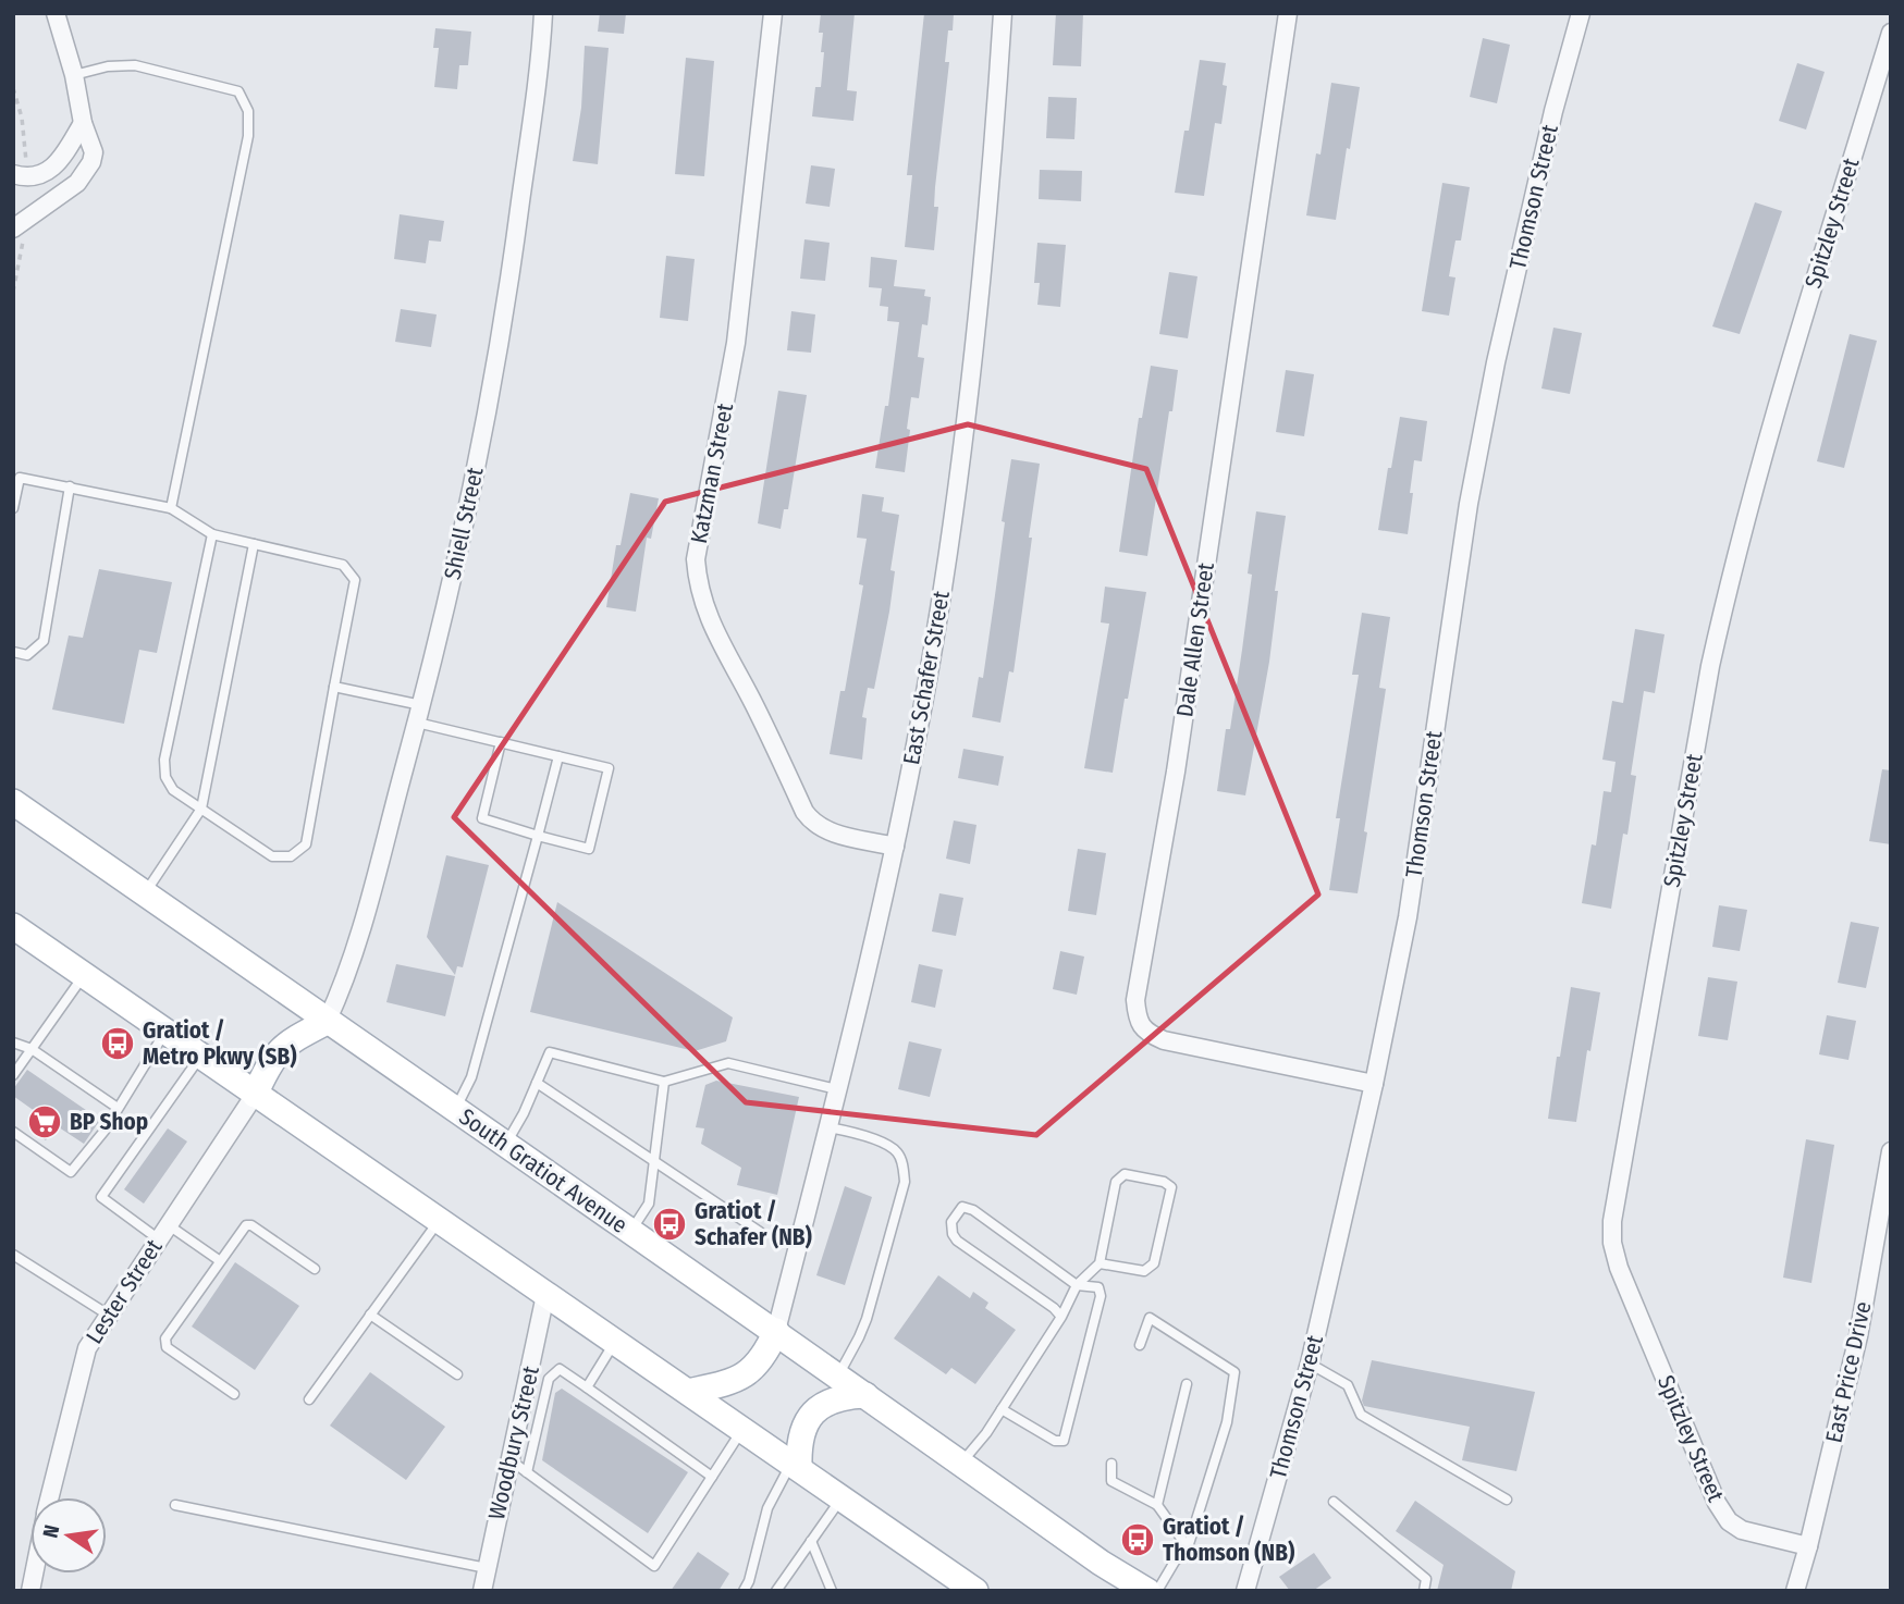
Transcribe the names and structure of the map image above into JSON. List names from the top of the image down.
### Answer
{
  "streets": {
    "main road": ["South Gratiot Avenue"],
    "street": [
      "Thomson Street",
      "Spitzley Street",
      "Katzman Street",
      "Shiell Street",
      "Dale Allen Street",
      "East Schafer Street",
      "Lester Street",
      "East Price Drive",
      "Woodbury Street"
    ]
  },
  "crossings": [
    ["Thomson Street", "Dale Allen Street"],
    ["Spitzley Street", "East Price Drive"],
    ["Katzman Street", "East Schafer Street"],
    ["Shiell Street", "South Gratiot Avenue"],
    ["East Schafer Street", "South Gratiot Avenue"]
  ],
  "places": {
    "bus stop": ["Gratiot / Metro Pkwy (SB)", "Gratiot / Schafer (NB)", "Gratiot / Thomson (NB)"],
    "supermarket": ["BP Shop"]
  },
  "north": "left"
}
